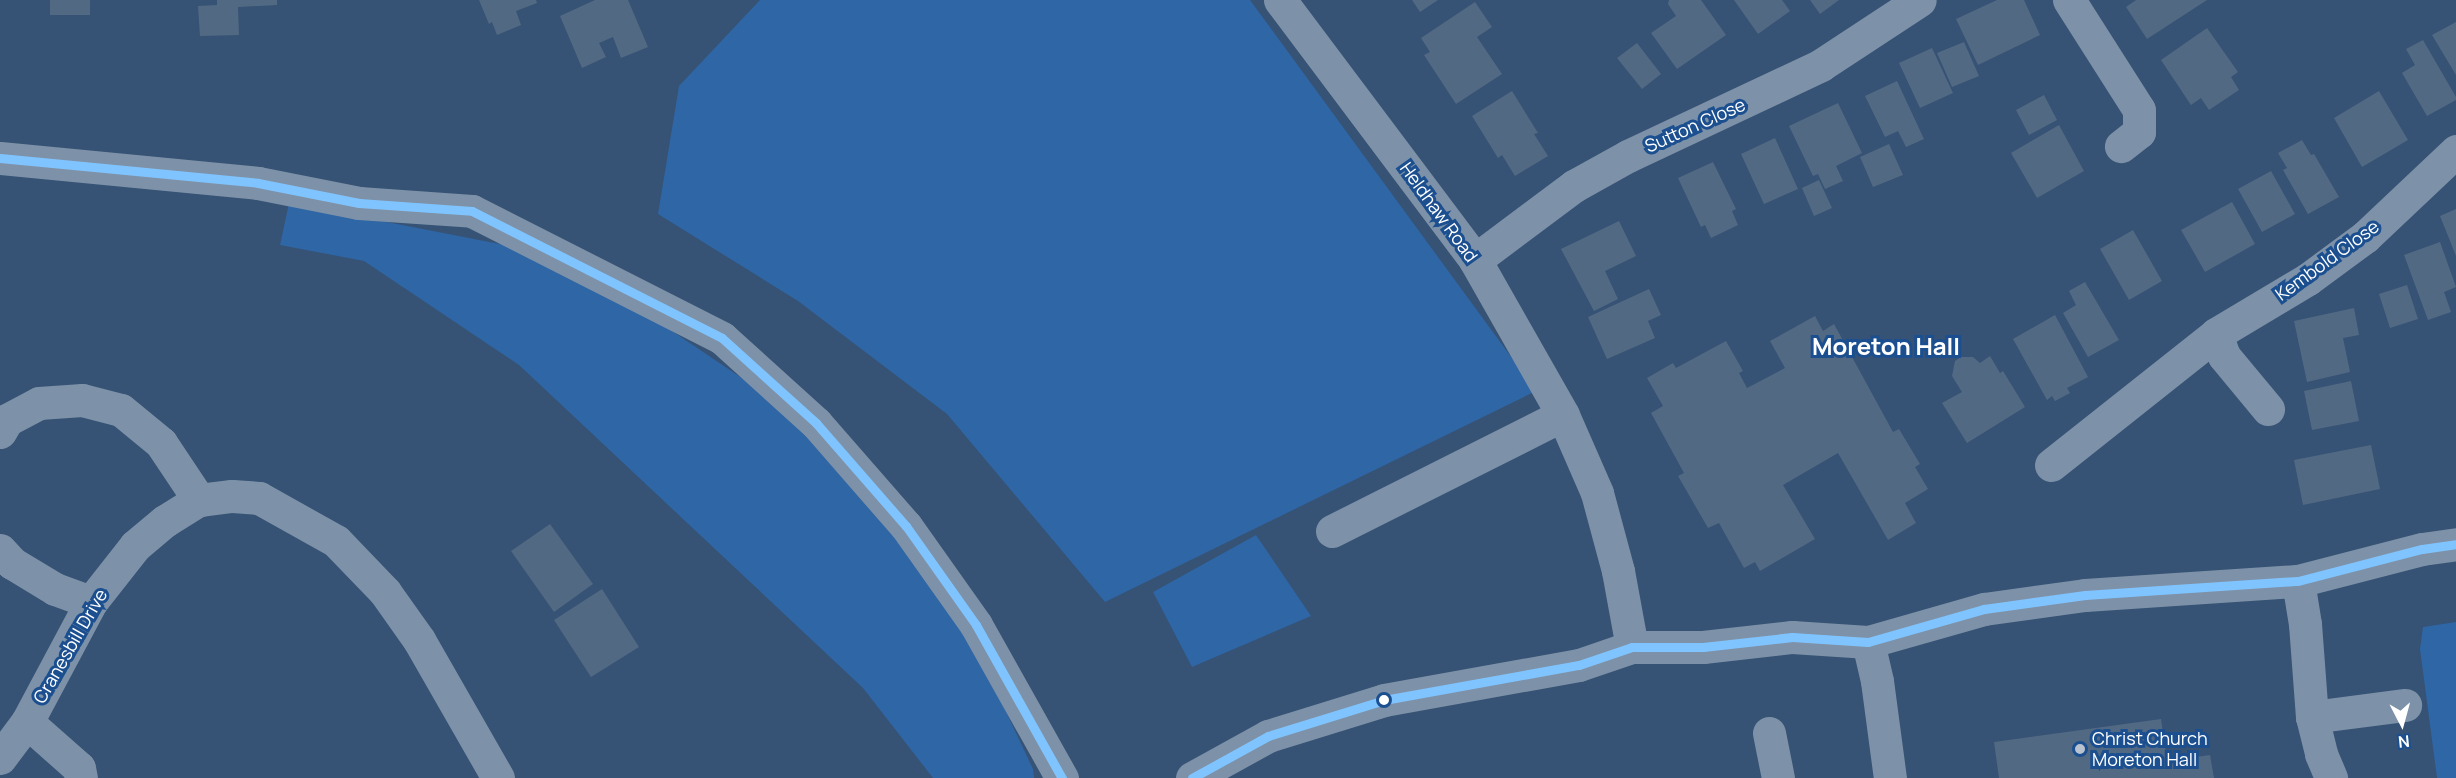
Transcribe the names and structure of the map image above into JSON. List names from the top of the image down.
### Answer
{
  "streets": {
    "street": [
      "Sutton Close",
      "Heldhaw Road",
      "Kembold Close",
      "Cranesbill Drive"
    ]
  },
  "crossings": [
    ["Sutton Close", "Heldhaw Road"]
  ],
  "districts": ["Moreton Hall"],
  "places": ["Christ Church Moreton Hall"],
  "north": "bottom"
}
